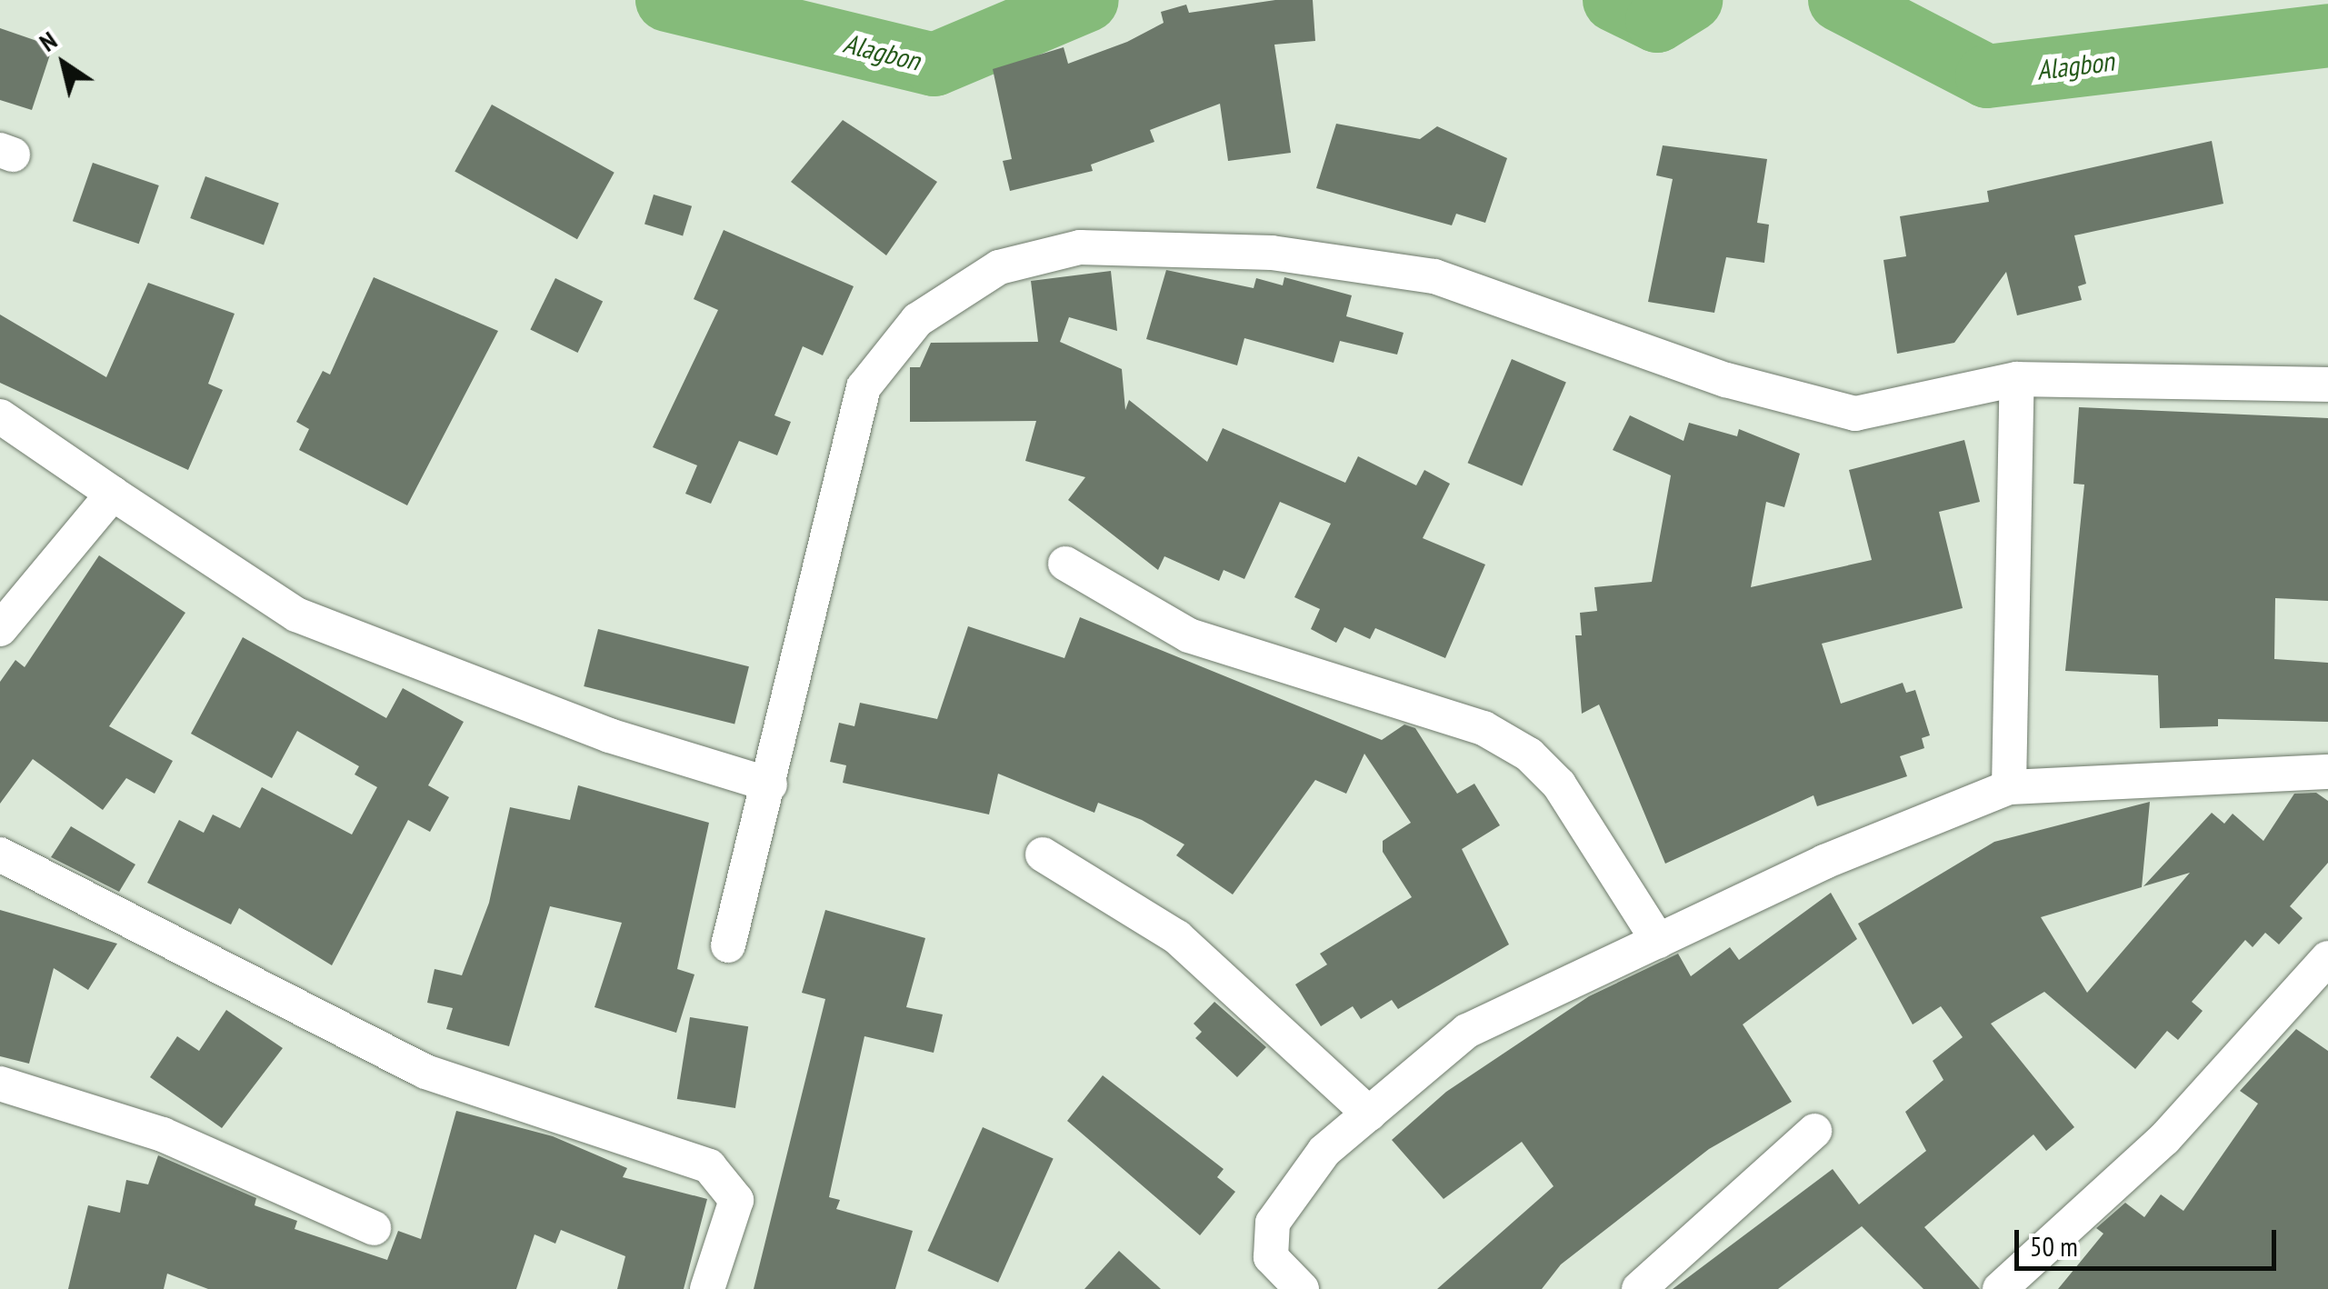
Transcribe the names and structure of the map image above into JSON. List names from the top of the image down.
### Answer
{
  "water": ["Alagbon"],
  "scale_bar": "50 m",
  "north": "top left"
}
